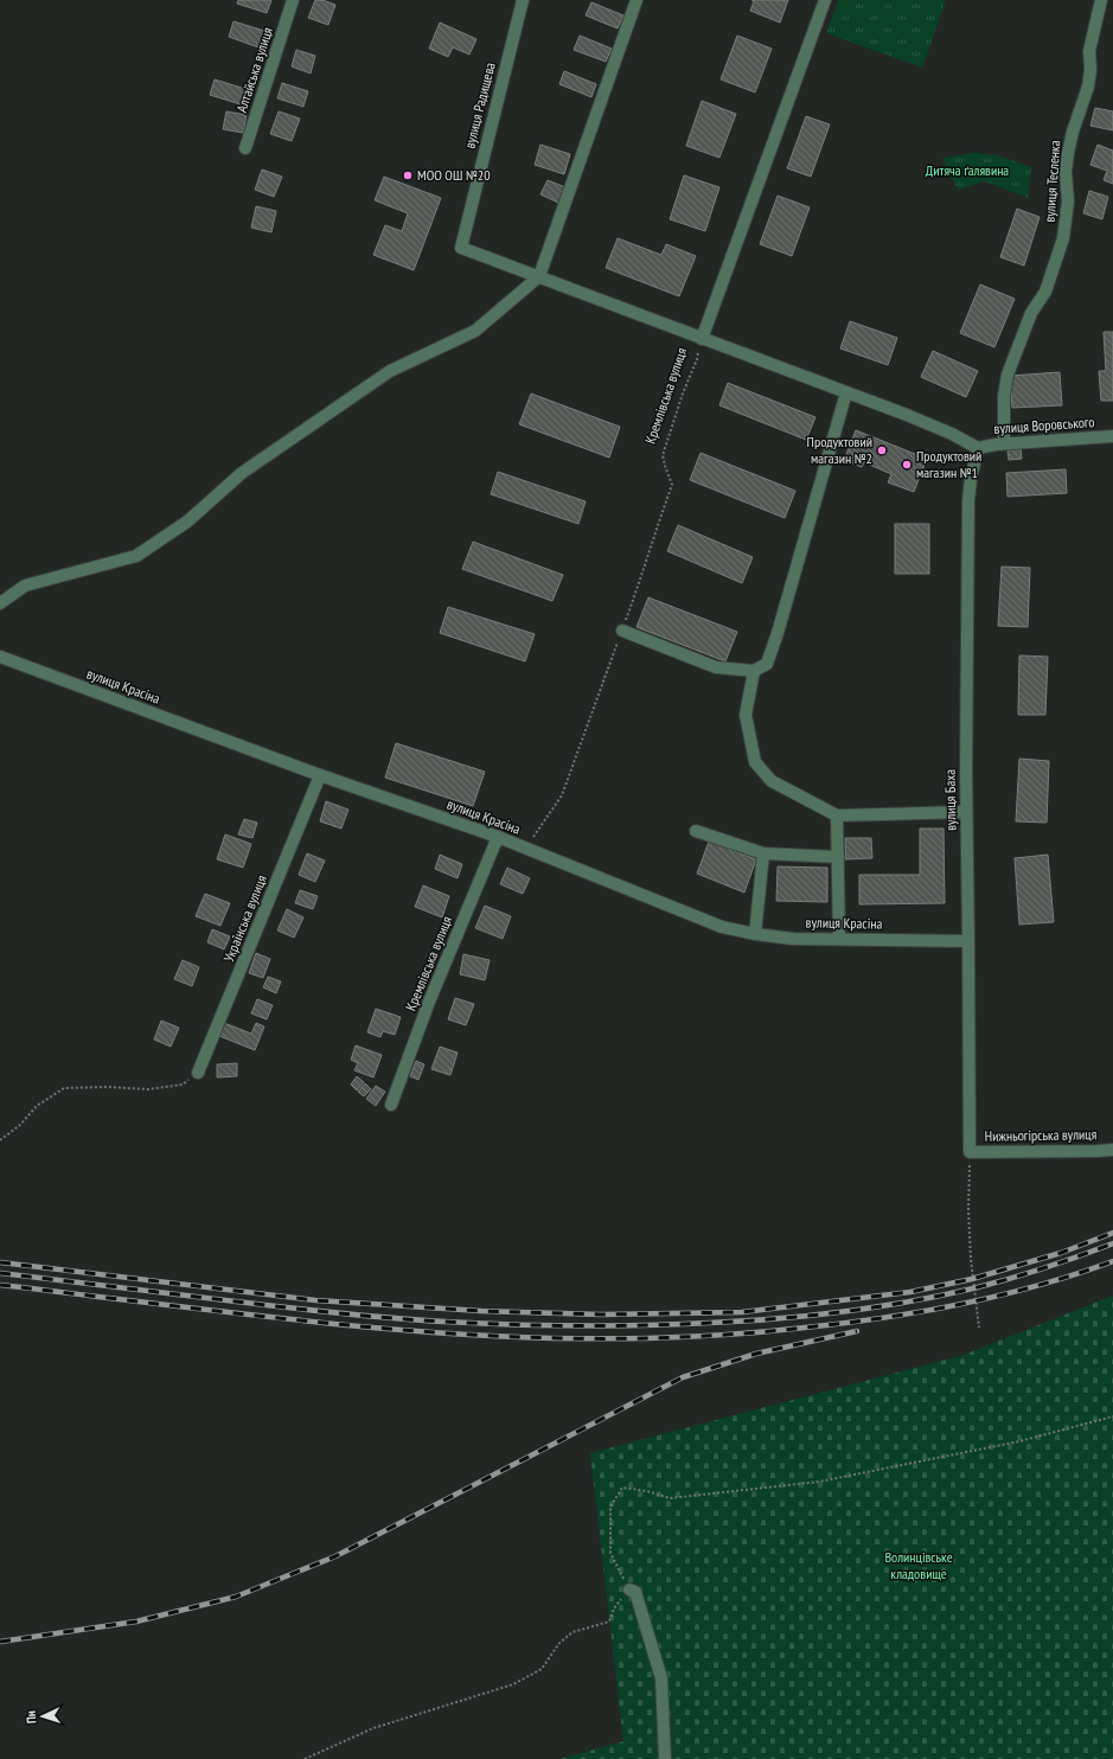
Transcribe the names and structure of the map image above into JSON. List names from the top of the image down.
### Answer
{
  "streets": {
    "street": [
      "Алтайська вулиця",
      "вулиця Радищева",
      "вулиця Тесленка",
      "Кремлівська вулиця",
      "вулиця Воровського",
      "вулиця Красіна",
      "вулиця Баха",
      "Українська вулиця",
      "Нижньогірська вулиця"
    ]
  },
  "crossings": [
    ["вулиця Тесленка", "вулиця Воровського"],
    ["Кремлівська вулиця", "вулиця Красіна"],
    ["вулиця Воровського", "вулиця Баха"],
    ["вулиця Красіна", "вулиця Баха"],
    ["вулиця Красіна", "Українська вулиця"],
    ["вулиця Баха", "Нижньогірська вулиця"]
  ],
  "parks": ["Дитяча ґалявина", "Волинцівське кладовище"],
  "places": ["МОО ОШ №20", "Продуктовий магазин №2", "Продуктовий магазин №1"],
  "north": "left"
}
